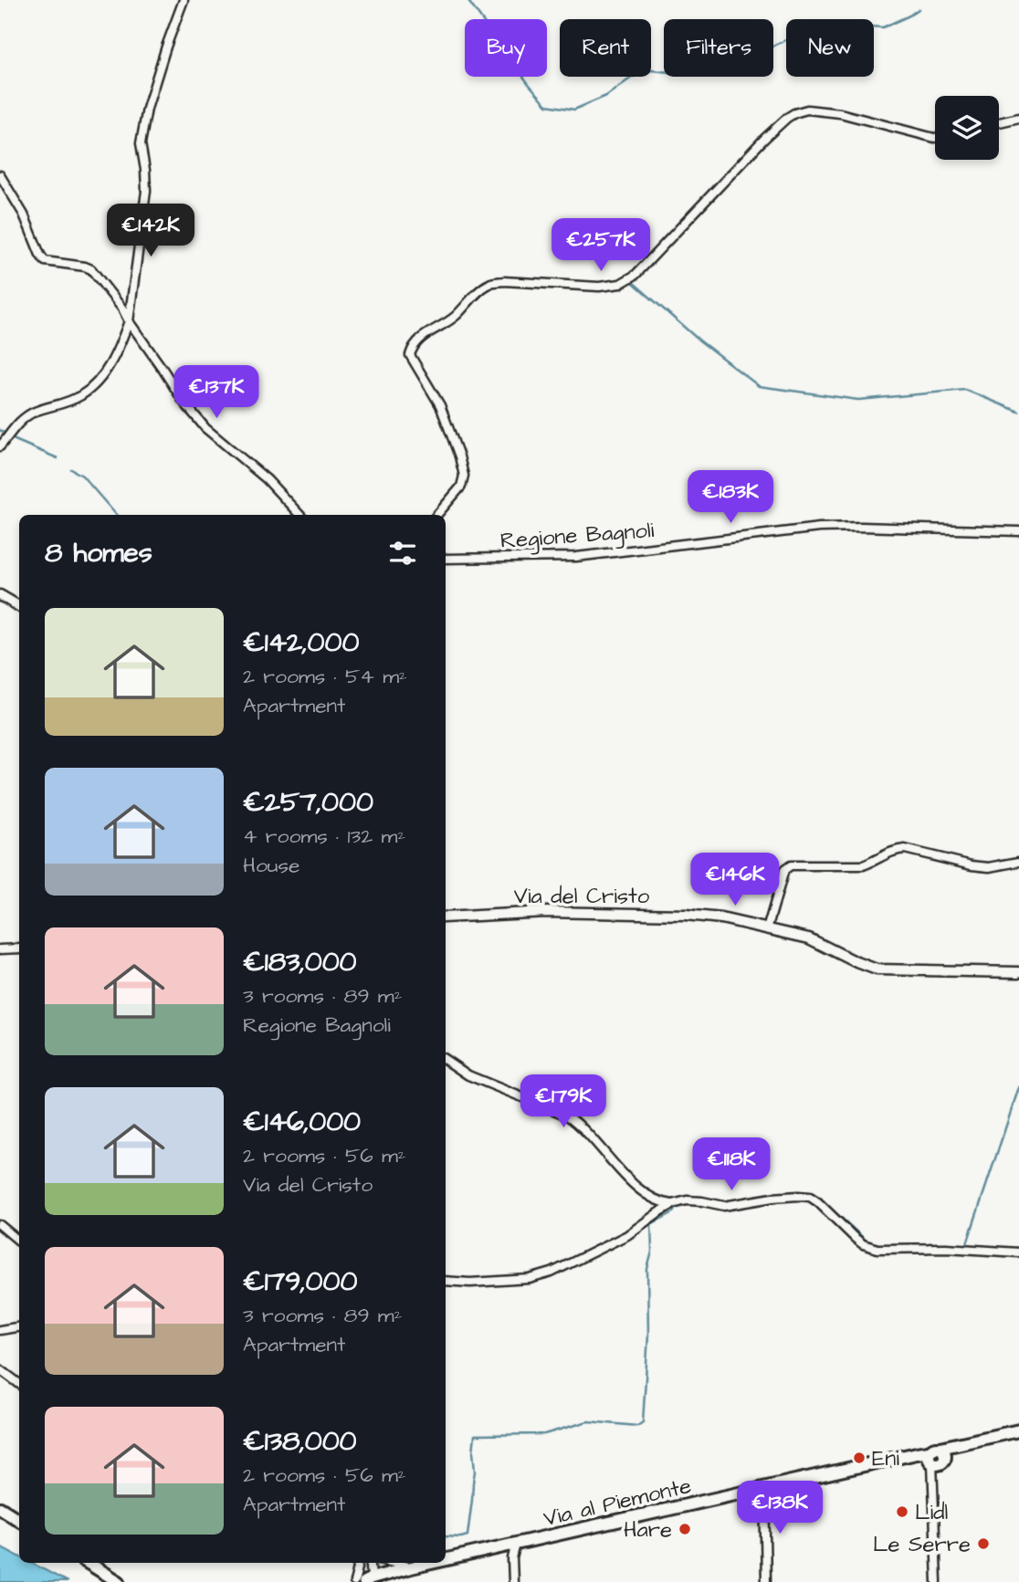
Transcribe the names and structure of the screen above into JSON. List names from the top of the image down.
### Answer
{
  "streets": {
    "main road": ["Via al Piemonte"],
    "street": ["Regione Bagnoli", "Via del Cristo"]
  },
  "places": [
    "Eni",
    "Lidl",
    "Hare",
    "Le Serre"
  ],
  "page": {
    "chip": [
      "Buy",
      "Rent",
      "Filters",
      "New"
    ],
    "price": [
      "€142K",
      "€257K",
      "€137K",
      "€183K",
      "€146K",
      "€179K",
      "€118K",
      "€138K"
    ],
    "heading": "8 homes",
    "list": [
      {
        "name": "€142,000",
        "note": "2 rooms · 54 m² · Apartment"
      },
      {
        "name": "€257,000",
        "note": "4 rooms · 132 m² · House"
      },
      {
        "name": "€183,000",
        "note": "3 rooms · 89 m² · Regione Bagnoli"
      },
      {
        "name": "€146,000",
        "note": "2 rooms · 56 m² · Via del Cristo"
      },
      {
        "name": "€179,000",
        "note": "3 rooms · 89 m² · Apartment"
      },
      {
        "name": "€138,000",
        "note": "2 rooms · 56 m² · Apartment"
      }
    ]
  }
}
